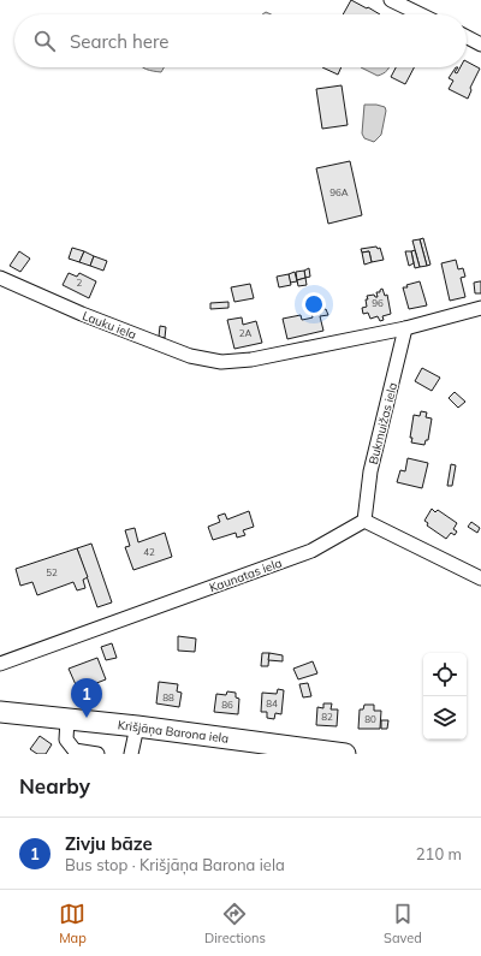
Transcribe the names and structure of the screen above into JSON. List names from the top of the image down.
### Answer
{
  "streets": {
    "main road": ["Krišjāņa Barona iela"],
    "street": ["Lauku iela", "Bukmuižas iela", "Kaunatas iela"]
  },
  "crossings": [
    ["Lauku iela", "Bukmuižas iela"],
    ["Bukmuižas iela", "Kaunatas iela"]
  ],
  "house_numbers": [
    "96A",
    "2",
    "96",
    "2A",
    "42",
    "52",
    "88",
    "84",
    "86",
    "82",
    "80"
  ],
  "page": {
    "search": "Search here",
    "pins": "1",
    "heading": "Nearby",
    "list": [
      {
        "mark": "1",
        "name": "Zivju bāze",
        "note": "Bus stop · Krišjāņa Barona iela",
        "value": "210 m"
      }
    ],
    "nav": ["Map", "Directions", "Saved"]
  }
}
